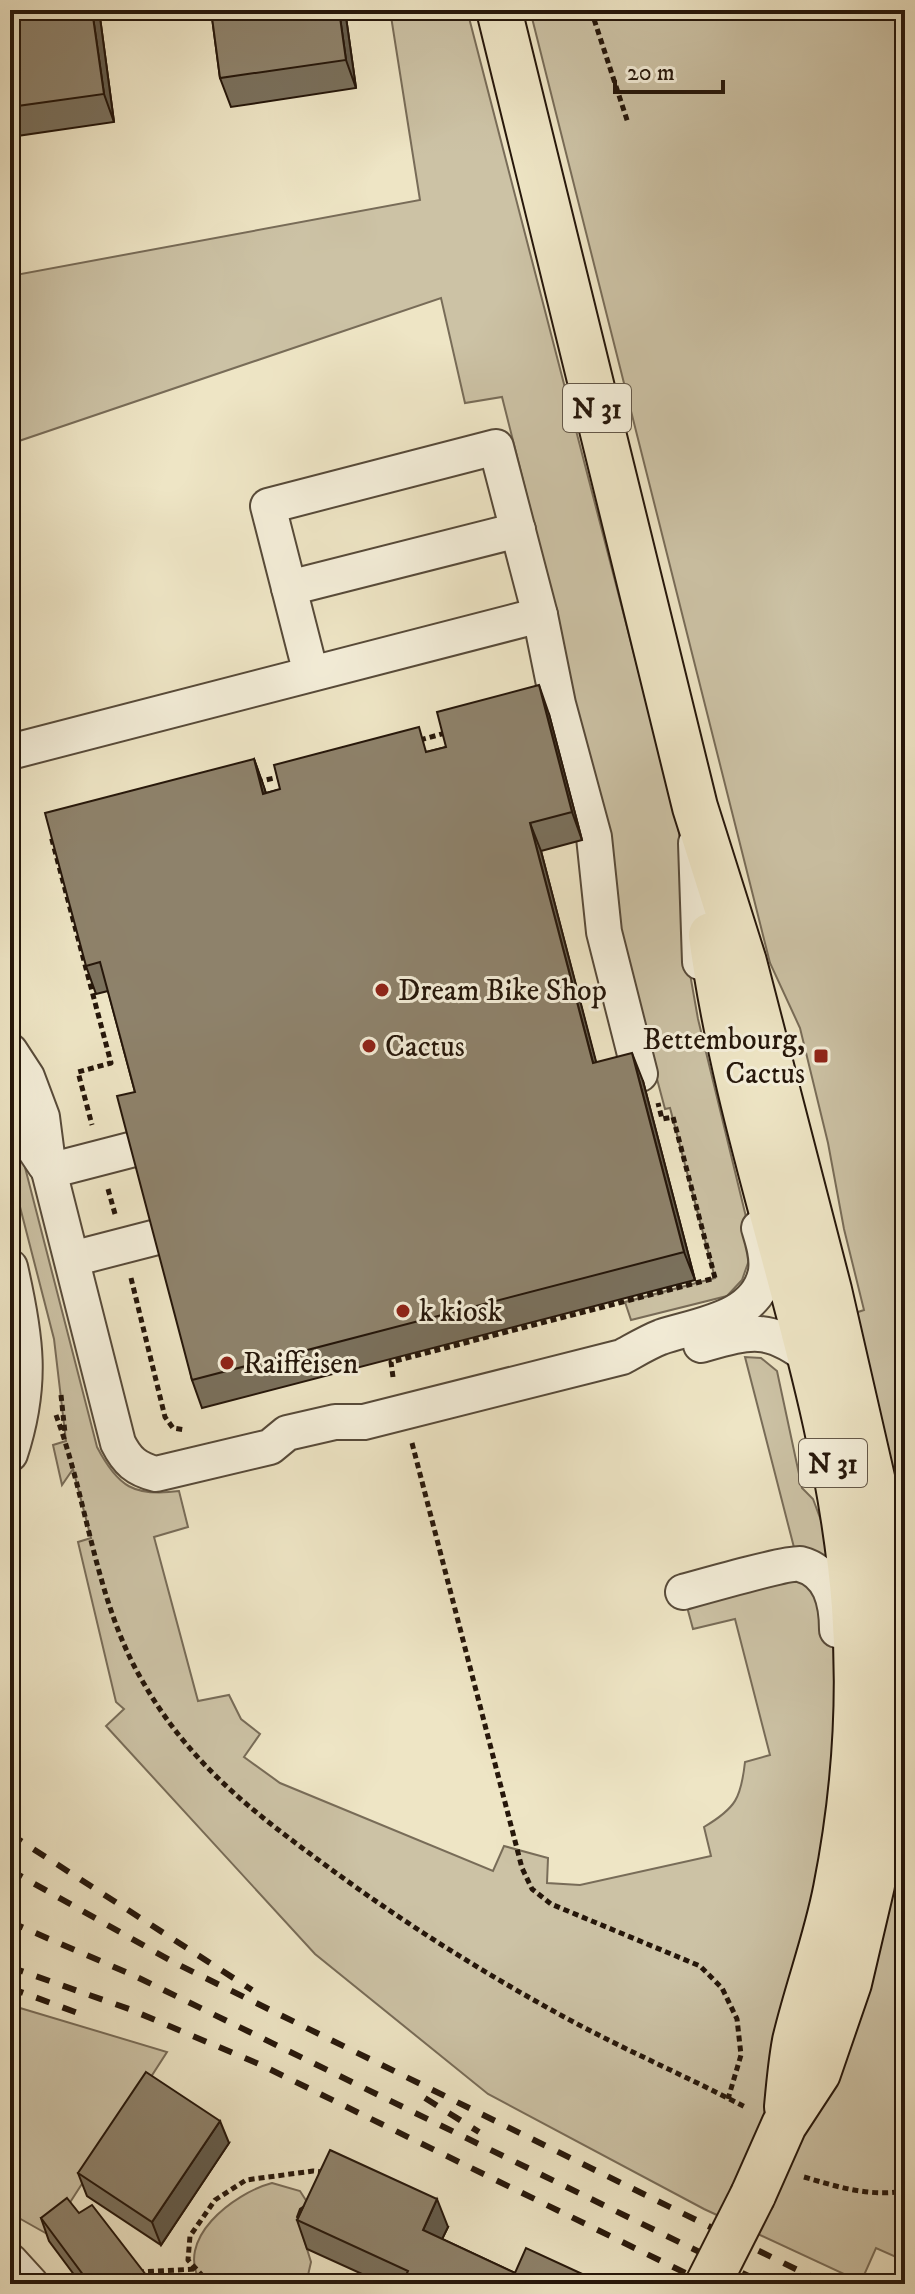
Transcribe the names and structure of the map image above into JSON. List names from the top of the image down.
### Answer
{
  "streets": {
    "main road": ["N 31"]
  },
  "places": {
    "other": [
      "Dream Bike Shop",
      "Cactus",
      "k kiosk",
      "Raiffeisen"
    ],
    "transit": ["Bettembourg, Cactus"]
  },
  "scale_bar": "20 m"
}
